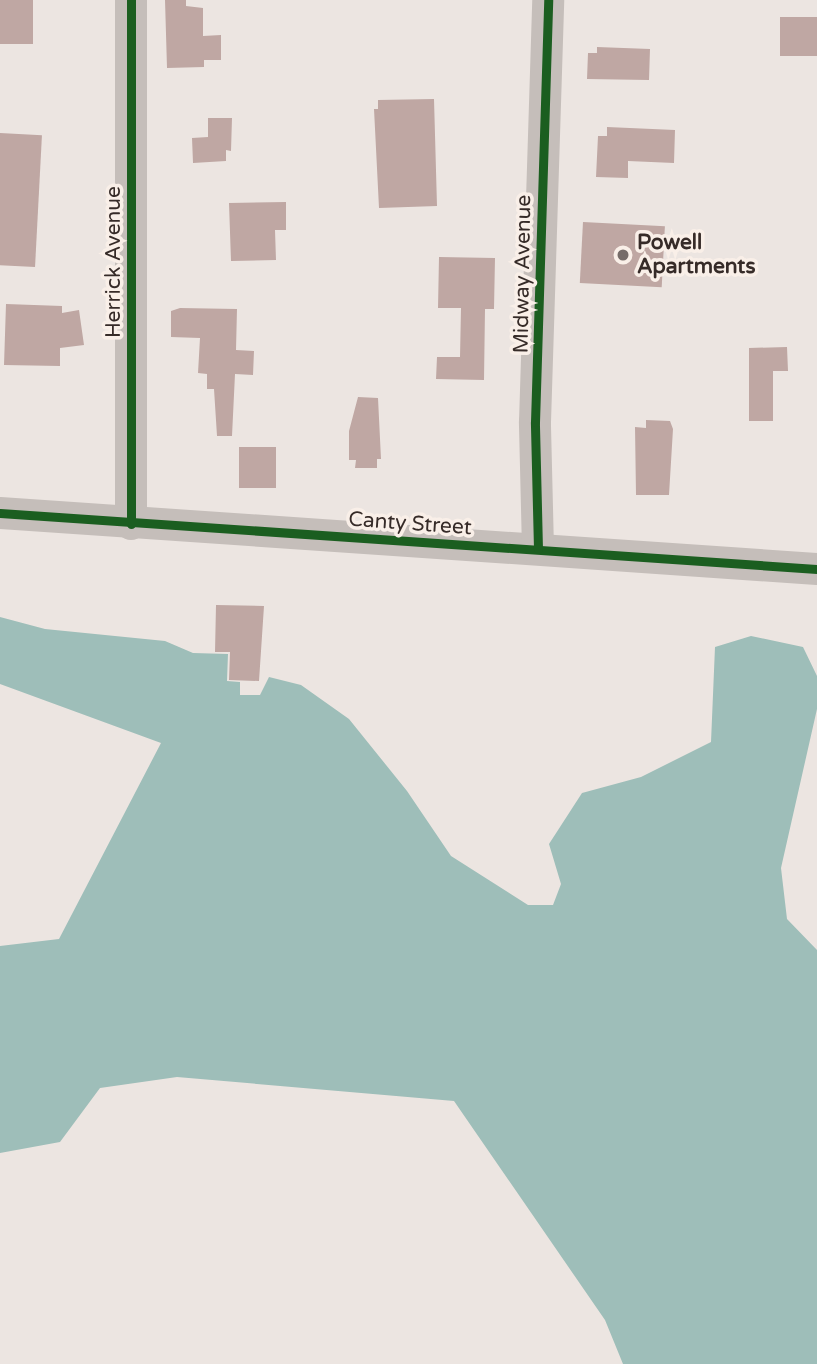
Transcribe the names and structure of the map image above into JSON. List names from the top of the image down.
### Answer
{
  "streets": {
    "street": ["Herrick Avenue", "Midway Avenue", "Canty Street"]
  },
  "crossings": [
    ["Herrick Avenue", "Canty Street"],
    ["Midway Avenue", "Canty Street"]
  ],
  "places": ["Powell Apartments"]
}
